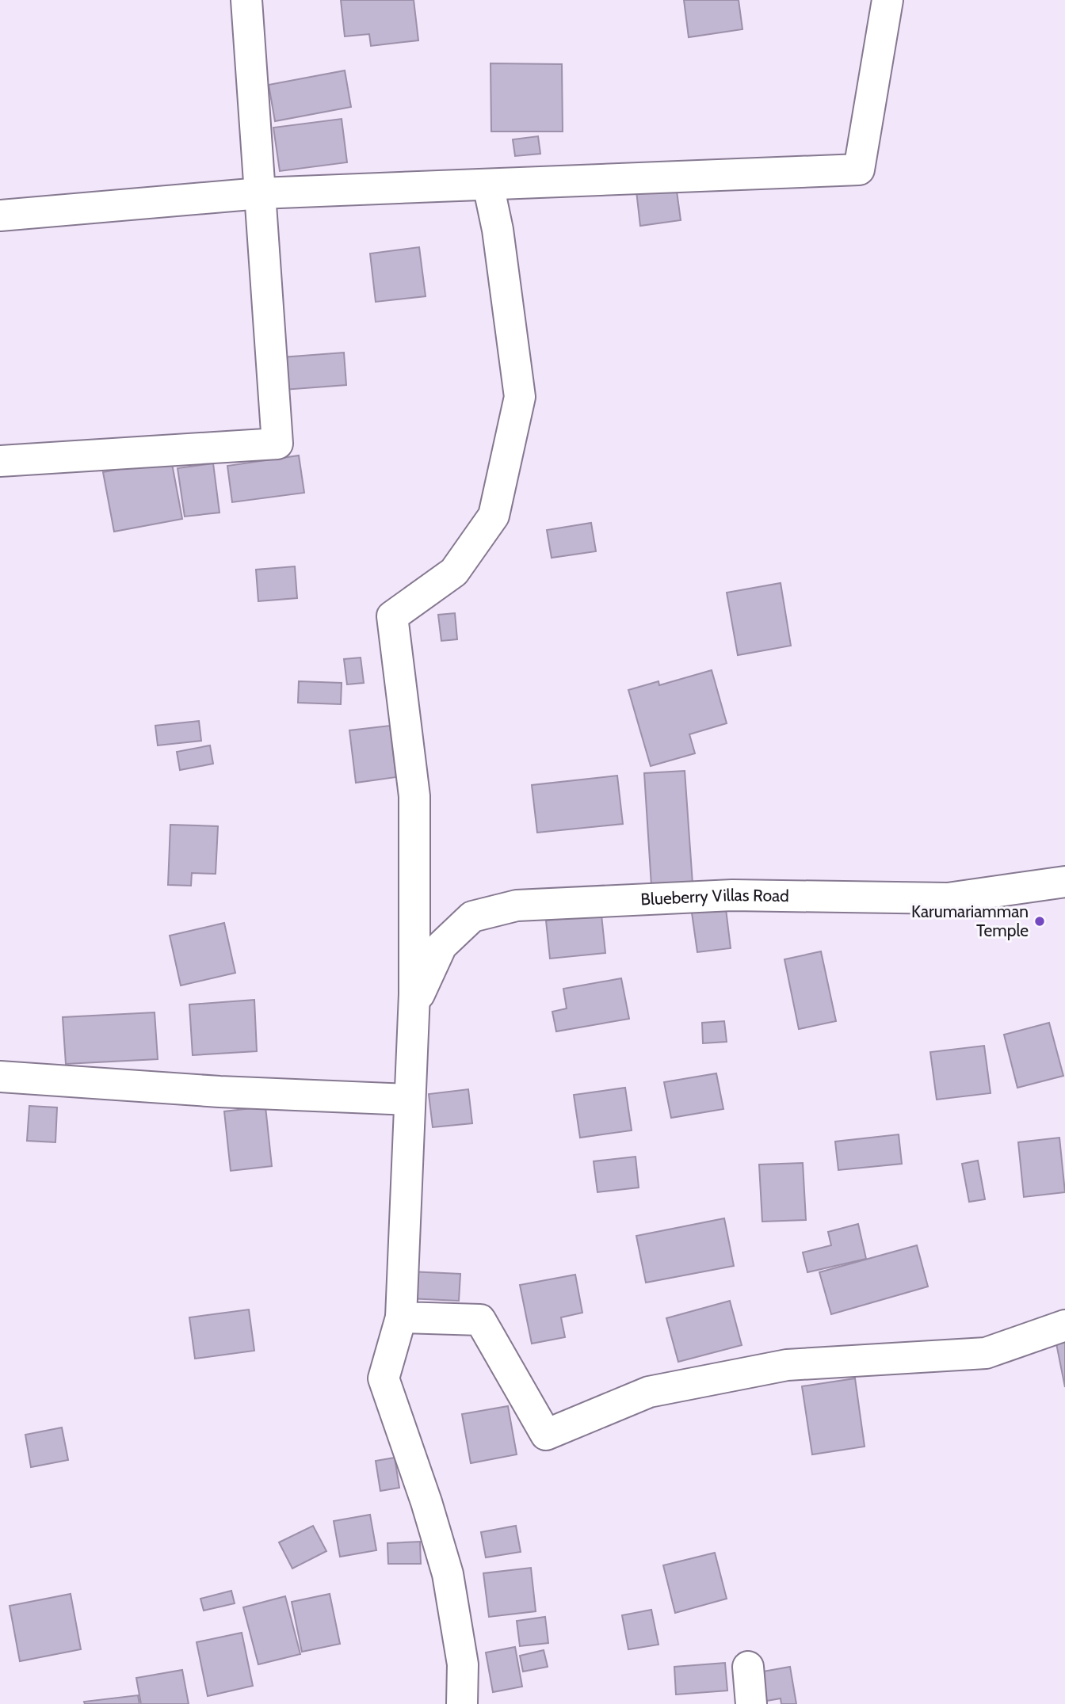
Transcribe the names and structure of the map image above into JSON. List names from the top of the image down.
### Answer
{
  "streets": {
    "street": ["Blueberry Villas Road"]
  },
  "places": ["Karumariamman Temple"]
}
